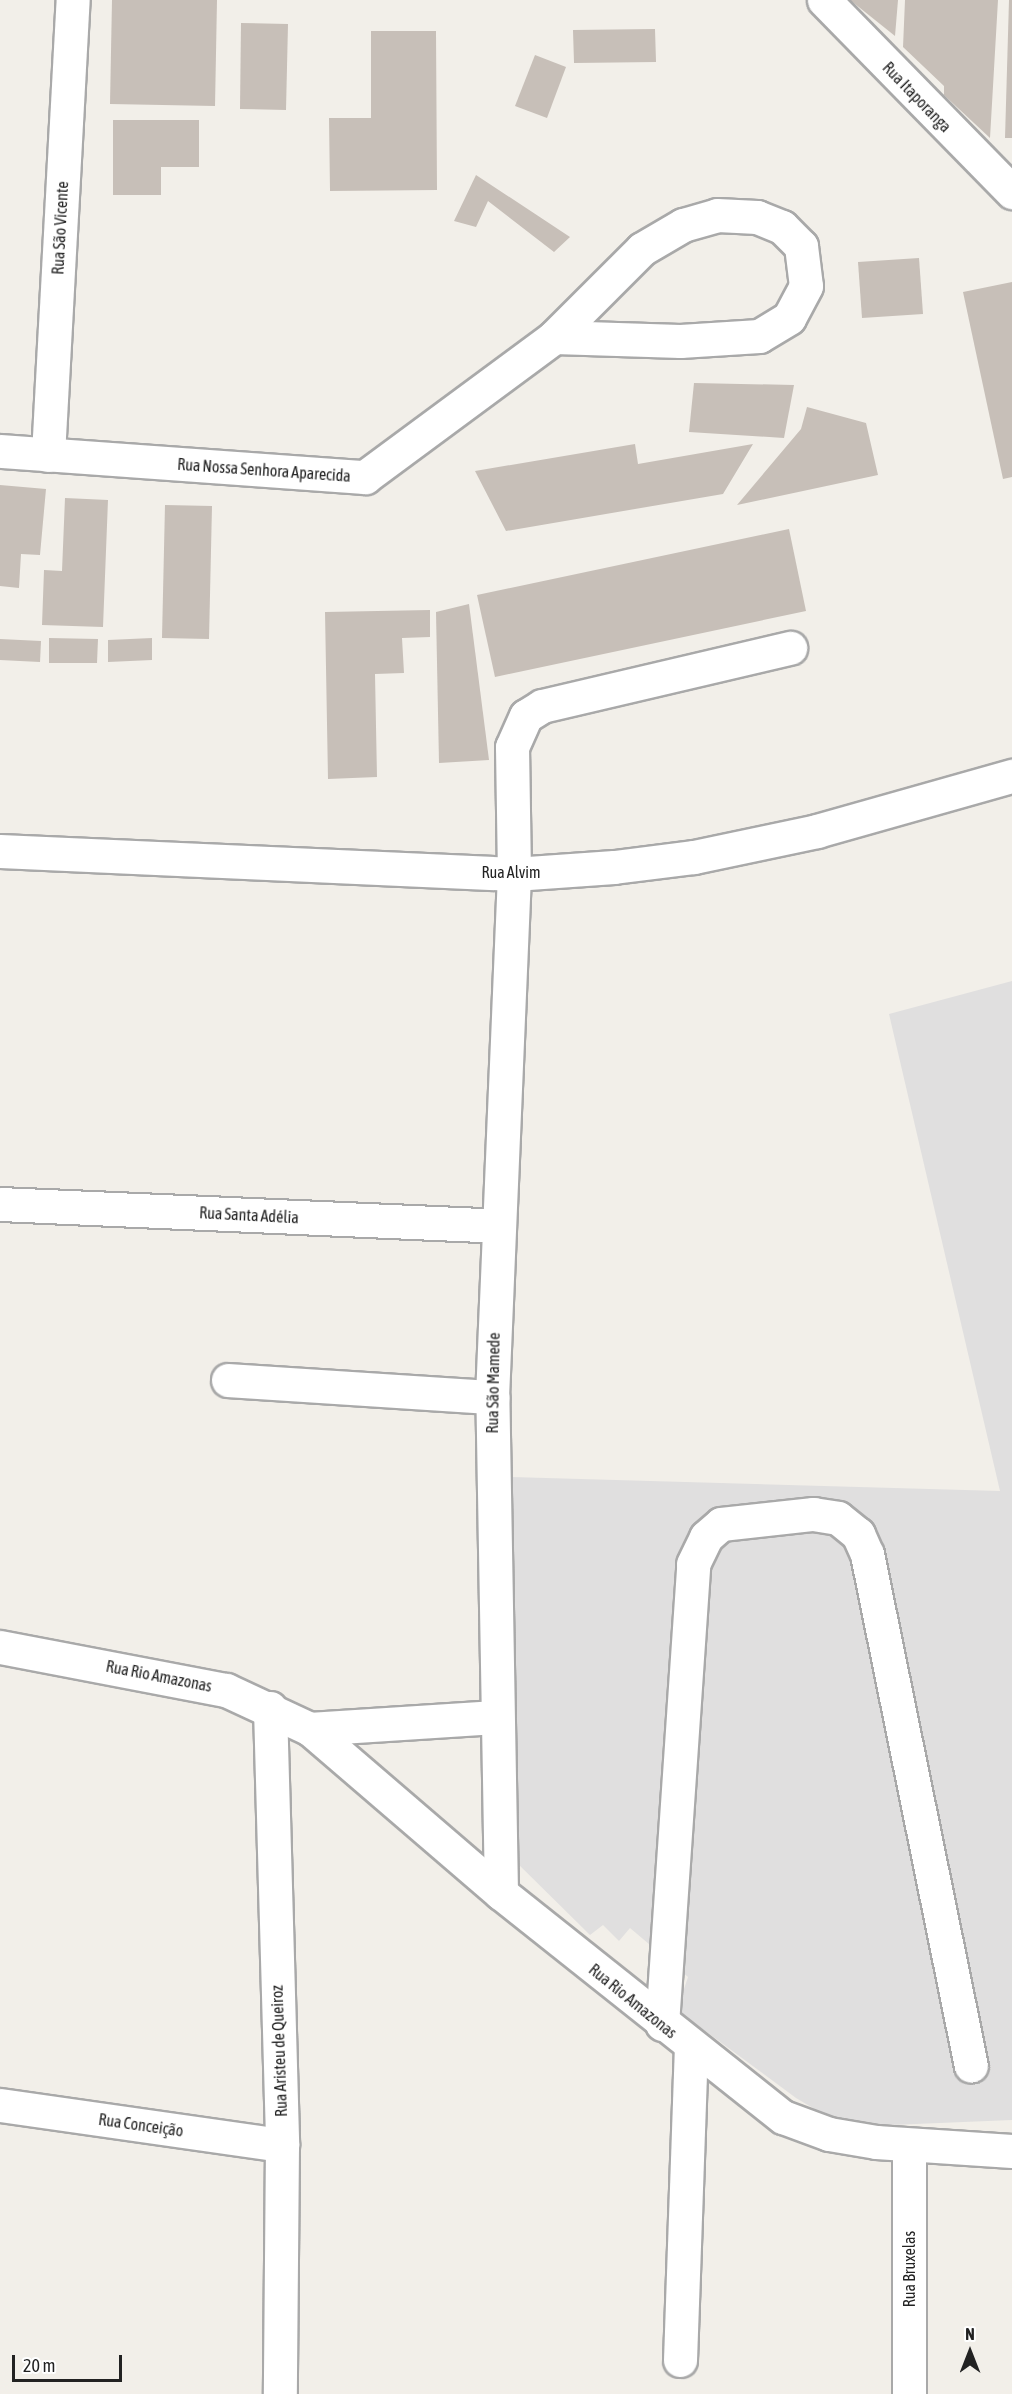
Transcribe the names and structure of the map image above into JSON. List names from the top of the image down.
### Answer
{
  "streets": {
    "street": [
      "Rua Itaporanga",
      "Rua São Vicente",
      "Rua Nossa Senhora Aparecida",
      "Rua Alvim",
      "Rua Santa Adélia",
      "Rua São Mamede",
      "Rua Rio Amazonas",
      "Rua Aristeu de Queiroz",
      "Rua Conceição",
      "Rua Bruxelas"
    ]
  },
  "crossings": [
    ["Rua São Vicente", "Rua Nossa Senhora Aparecida"],
    ["Rua Alvim", "Rua São Mamede"],
    ["Rua Santa Adélia", "Rua São Mamede"],
    ["Rua São Mamede", "Rua Rio Amazonas"],
    ["Rua Rio Amazonas", "Rua Aristeu de Queiroz"],
    ["Rua Rio Amazonas", "Rua Bruxelas"],
    ["Rua Aristeu de Queiroz", "Rua Conceição"]
  ],
  "scale_bar": "20 m",
  "north": "top"
}
